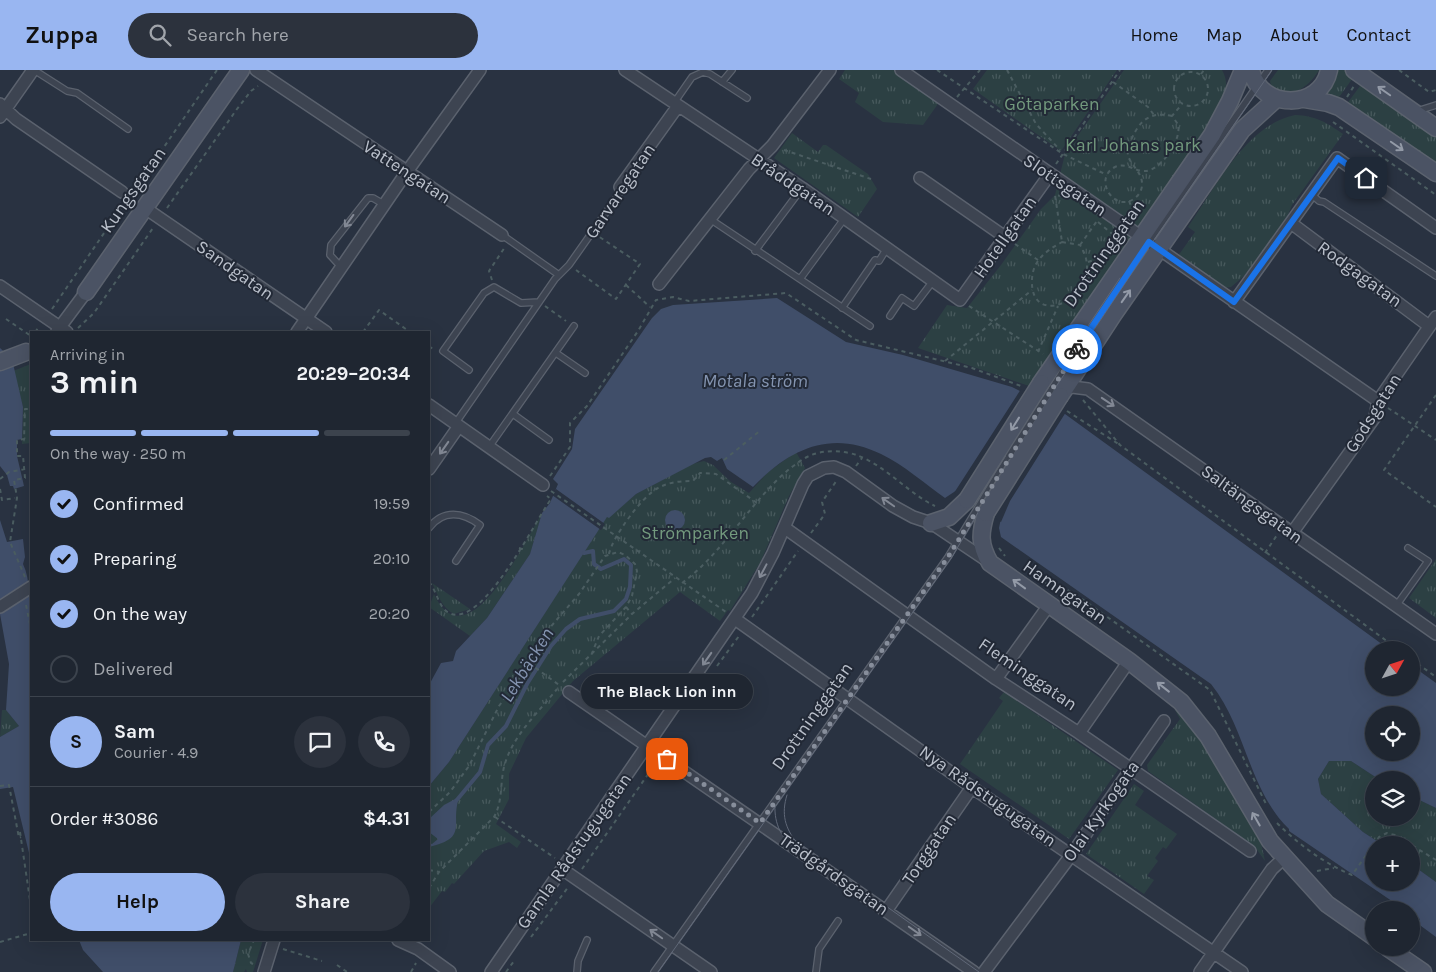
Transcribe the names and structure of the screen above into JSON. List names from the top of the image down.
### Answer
{
  "streets": {
    "main road": ["Kungsgatan", "Drottninggatan", "Hamngatan"],
    "street": [
      "Vattengatan",
      "Bråddgatan",
      "Slottsgatan",
      "Garvaregatan",
      "Hotellgatan",
      "Sandgatan",
      "Rodgagatan",
      "Godsgatan",
      "Saltängsgatan",
      "Fleminggatan",
      "Nya Rådstugugatan",
      "Olai Kyrkogata",
      "Torggatan",
      "Gamla Rådstugugatan",
      "Trädgårdsgatan"
    ]
  },
  "crossings": [
    ["Vattengatan", "Garvaregatan"],
    ["Bråddgatan", "Garvaregatan"],
    ["Bråddgatan", "Hotellgatan"],
    ["Slottsgatan", "Hotellgatan"],
    ["Slottsgatan", "Drottninggatan"],
    ["Slottsgatan", "Godsgatan"],
    ["Kungsgatan", "Sandgatan"],
    ["Drottninggatan", "Saltängsgatan"],
    ["Drottninggatan", "Hamngatan"],
    ["Drottninggatan", "Fleminggatan"],
    ["Drottninggatan", "Nya Rådstugugatan"],
    ["Drottninggatan", "Trädgårdsgatan"],
    ["Rodgagatan", "Godsgatan"],
    ["Godsgatan", "Saltängsgatan"],
    ["Hamngatan", "Fleminggatan"],
    ["Hamngatan", "Gamla Rådstugugatan"],
    ["Fleminggatan", "Olai Kyrkogata"],
    ["Fleminggatan", "Gamla Rådstugugatan"],
    ["Nya Rådstugugatan", "Olai Kyrkogata"],
    ["Nya Rådstugugatan", "Torggatan"],
    ["Nya Rådstugugatan", "Gamla Rådstugugatan"],
    ["Torggatan", "Trädgårdsgatan"],
    ["Gamla Rådstugugatan", "Trädgårdsgatan"]
  ],
  "one_way": ["Saltängsgatan", "Hamngatan", "Gamla Rådstugugatan"],
  "water": ["Motala ström", "Lekbäcken"],
  "parks": ["Götaparken", "Karl Johans park", "Strömparken"],
  "places": ["The Black Lion inn"],
  "north": "top right",
  "page": {
    "header": "Zuppa",
    "search": "Search here",
    "nav": [
      "Home",
      "Map",
      "About",
      "Contact"
    ],
    "heading": ["3 min", "Arriving in", "20:29–20:34"],
    "panel": [
      "Sam",
      "Courier · 4.9",
      "Order #3086",
      "$4.31"
    ],
    "bar": "On the way · 250 m",
    "list": [
      ["Confirmed", "19:59"],
      ["Preparing", "20:10"],
      ["On the way", "20:20"],
      "Delivered"
    ],
    "map_buttons": ["+", "−"],
    "bubble": "The Black Lion inn",
    "round": "S",
    "buttons": ["Help", "Share"]
  }
}
